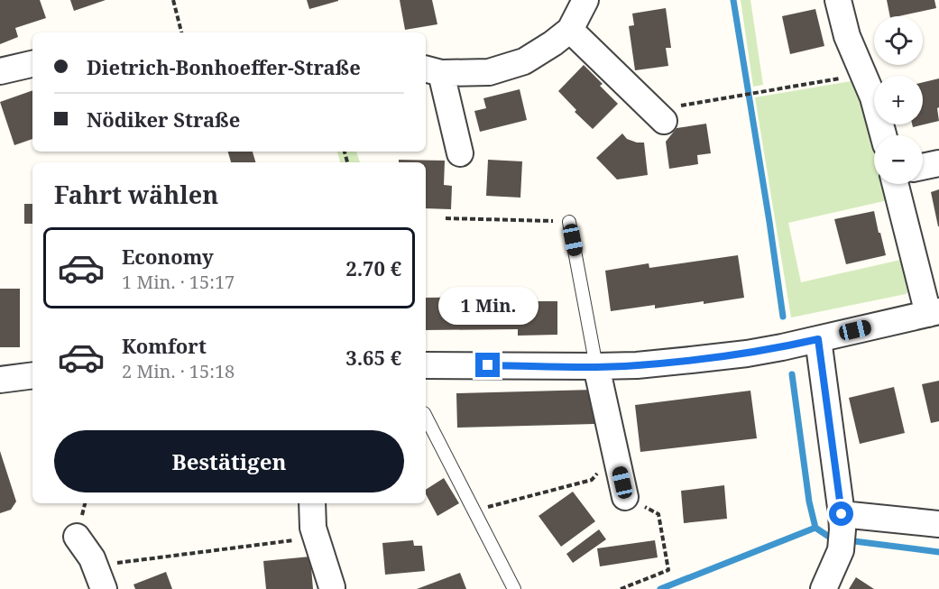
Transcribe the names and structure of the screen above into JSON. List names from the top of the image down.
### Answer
{
  "page": {
    "map_buttons": ["+", "−"],
    "banner": ["Dietrich-Bonhoeffer-Straße", "Nödiker Straße"],
    "heading": "Fahrt wählen",
    "list": [
      {
        "name": "Economy",
        "note": "1 Min. · 15:17",
        "value": "2.70 €"
      },
      {
        "name": "Komfort",
        "note": "2 Min. · 15:18",
        "value": "3.65 €"
      }
    ],
    "bubble": "1 Min.",
    "buttons": "Bestätigen"
  }
}
